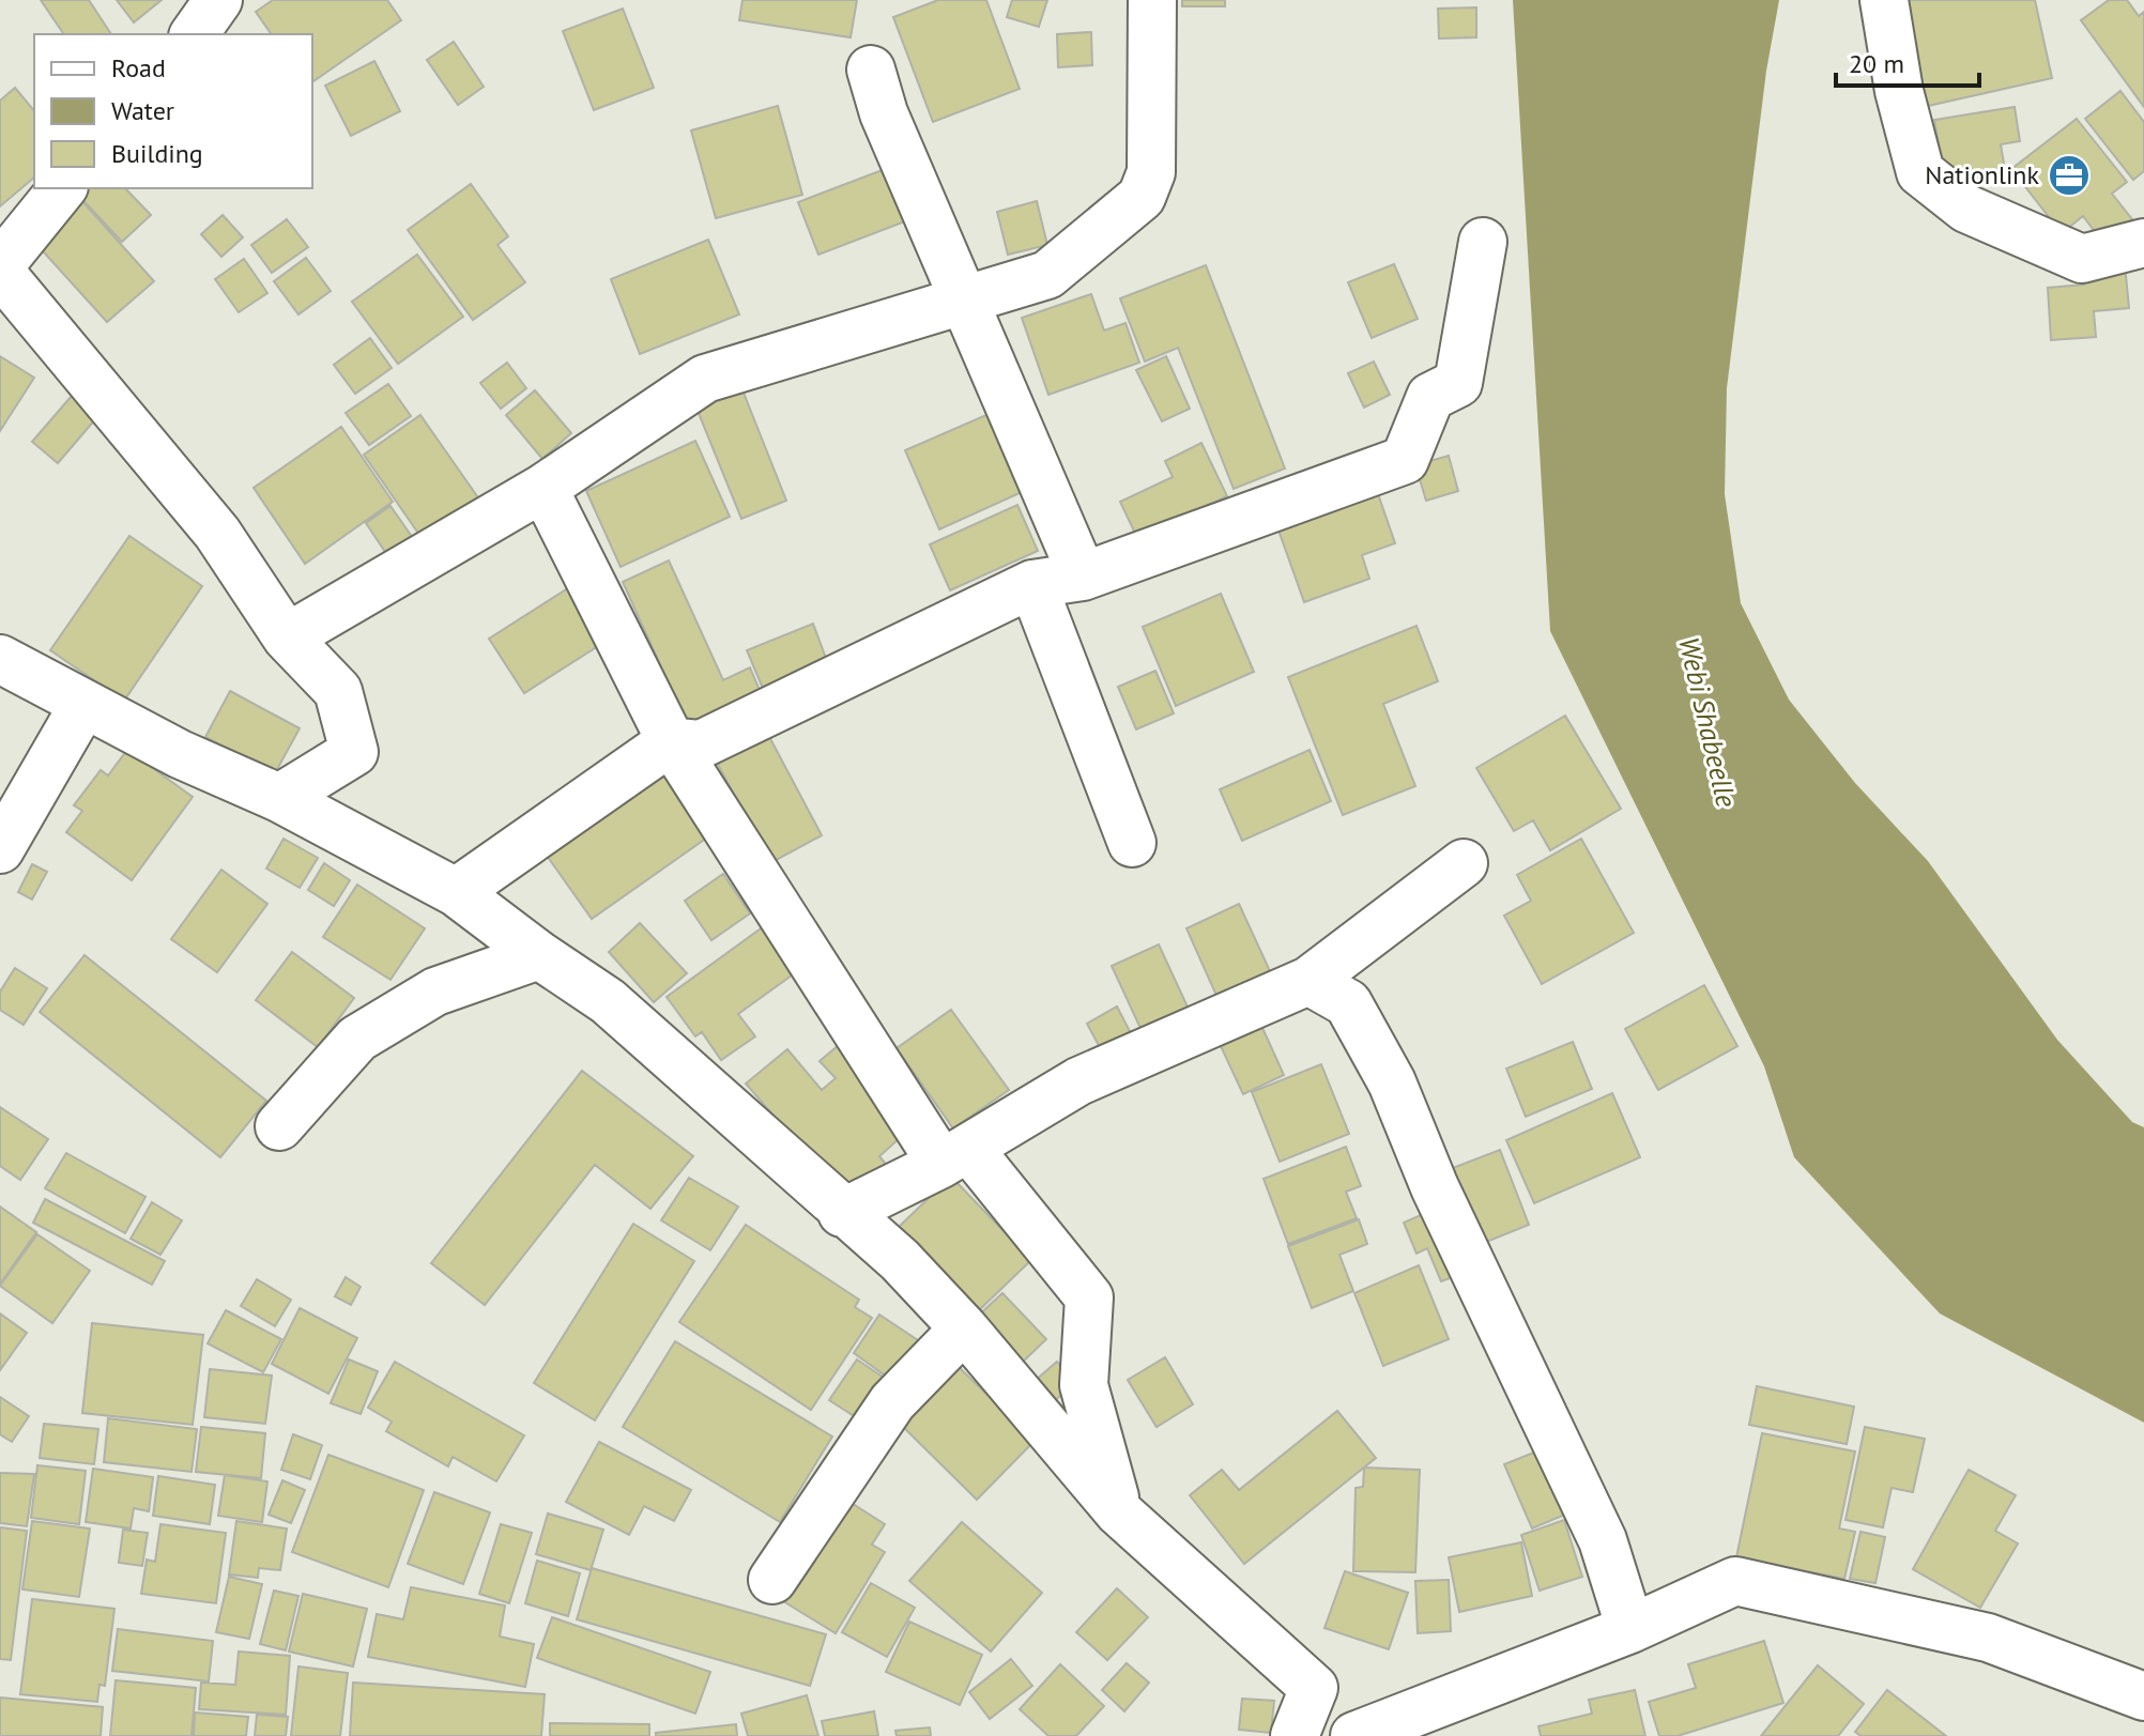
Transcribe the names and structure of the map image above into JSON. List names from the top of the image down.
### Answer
{
  "water": ["Webi Shabeelle"],
  "places": {
    "office": ["Nationlink"]
  },
  "legend": ["Road", "Water", "Building"],
  "scale_bar": "20 m"
}
